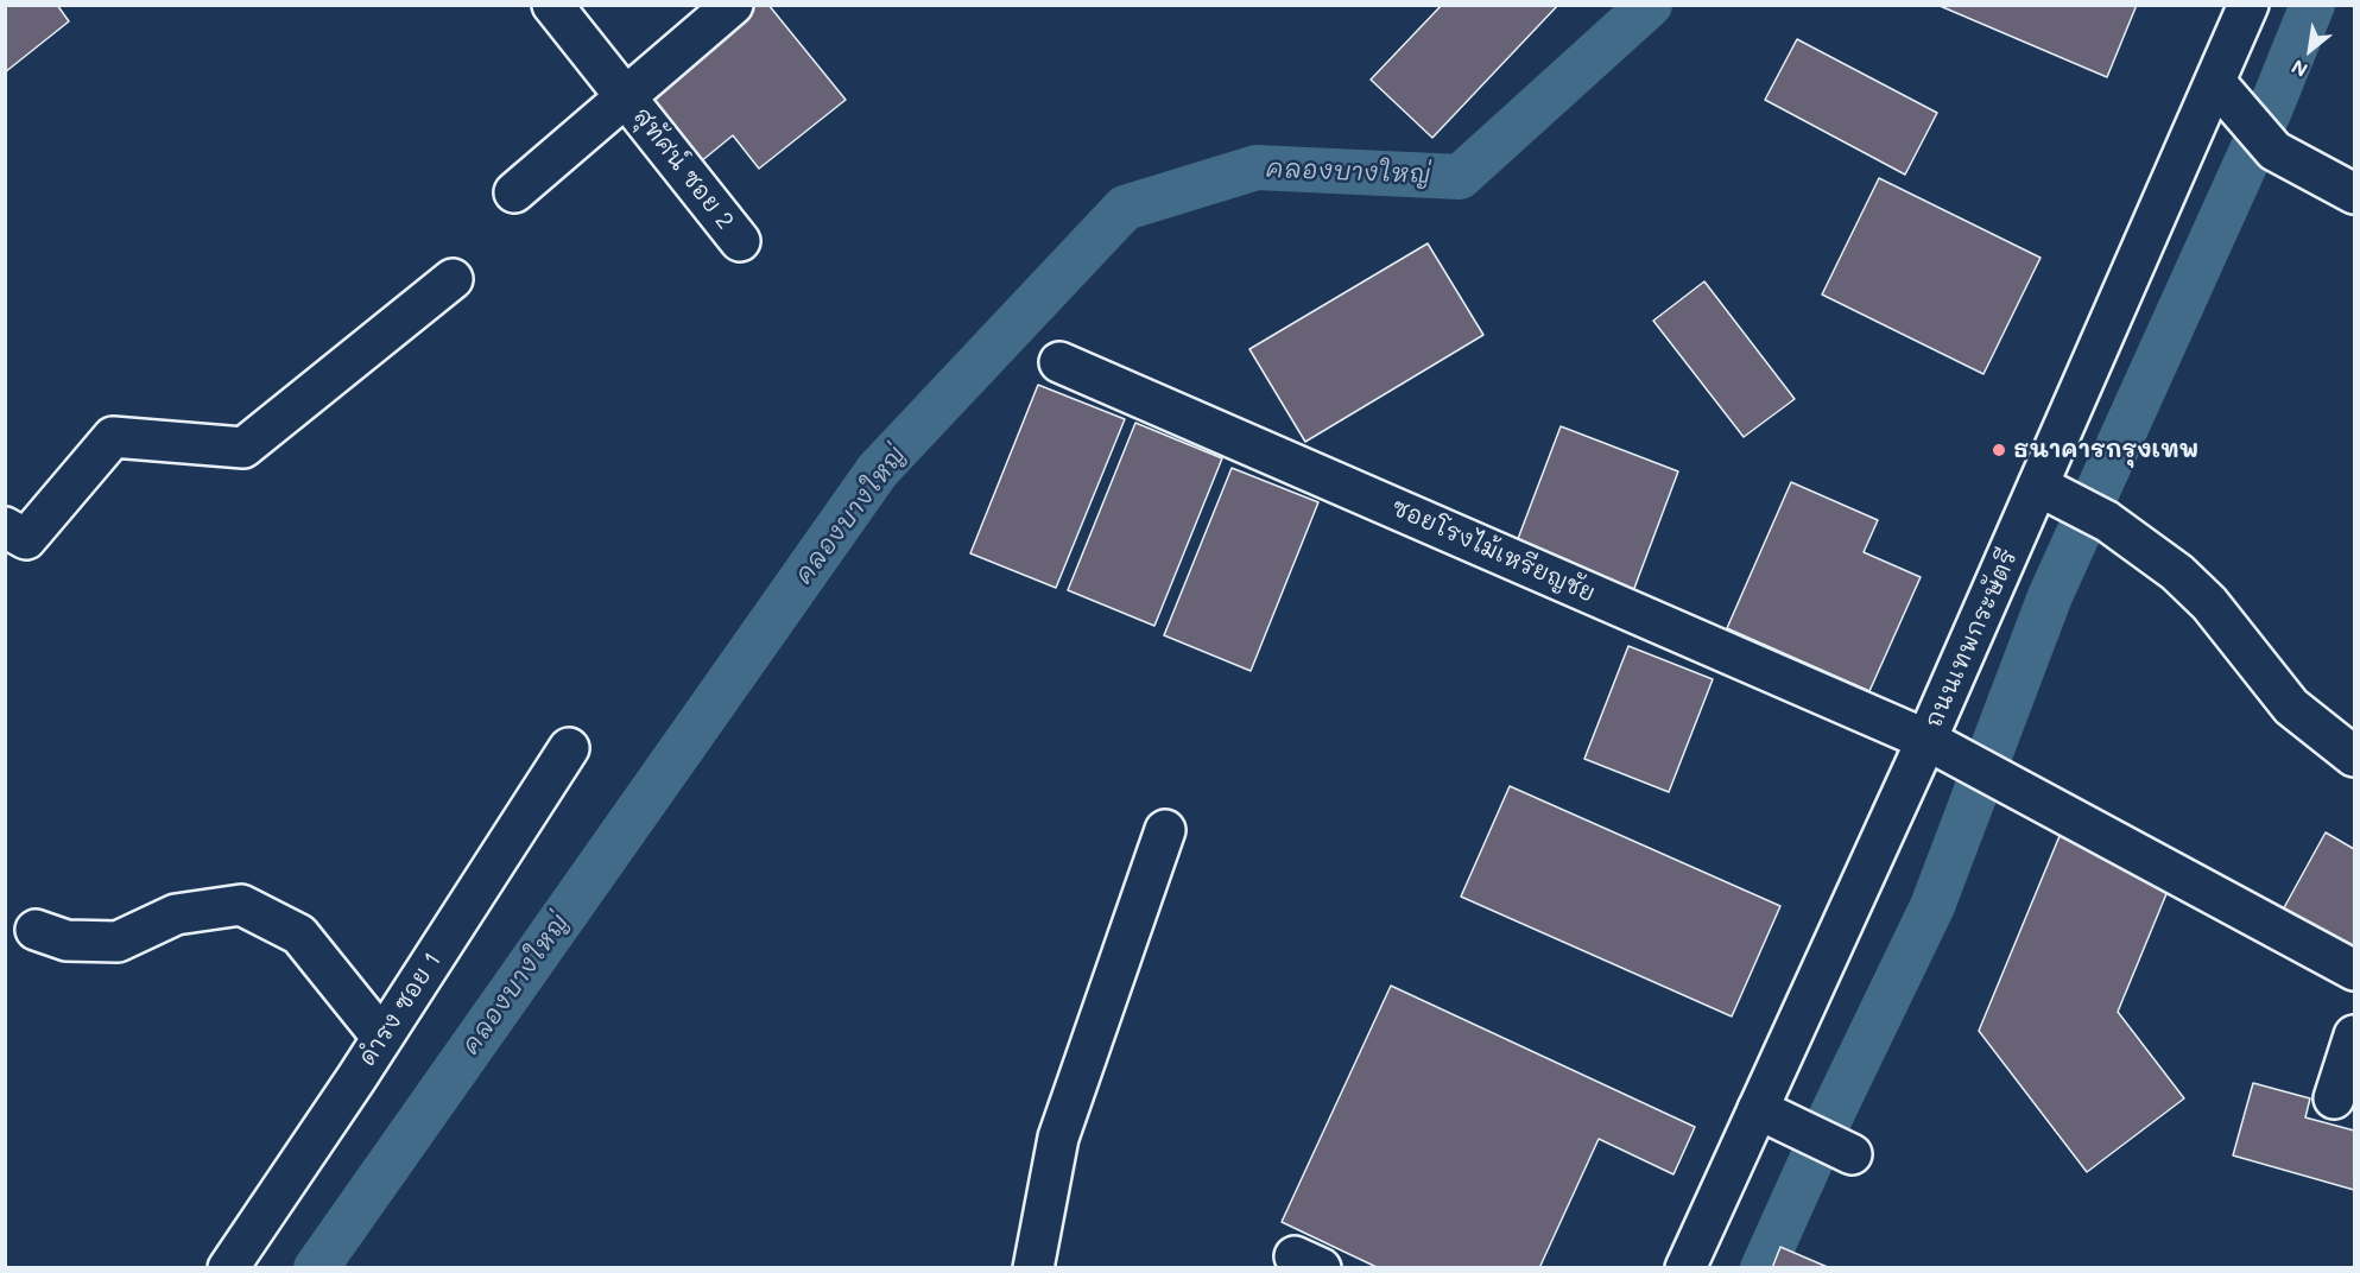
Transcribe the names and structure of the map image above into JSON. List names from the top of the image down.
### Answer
{
  "streets": {
    "street": [
      "สุทัศน์ ซอย 2",
      "ซอยโรงไม้เหรียญชัย",
      "ถนนเทพกระษัตรี",
      "ดำรง ซอย 1"
    ]
  },
  "crossings": [
    ["ซอยโรงไม้เหรียญชัย", "ถนนเทพกระษัตรี"]
  ],
  "water": ["คลองบางใหญ่"],
  "places": ["ธนาคารกรุงเทพ"],
  "north": "bottom left"
}
